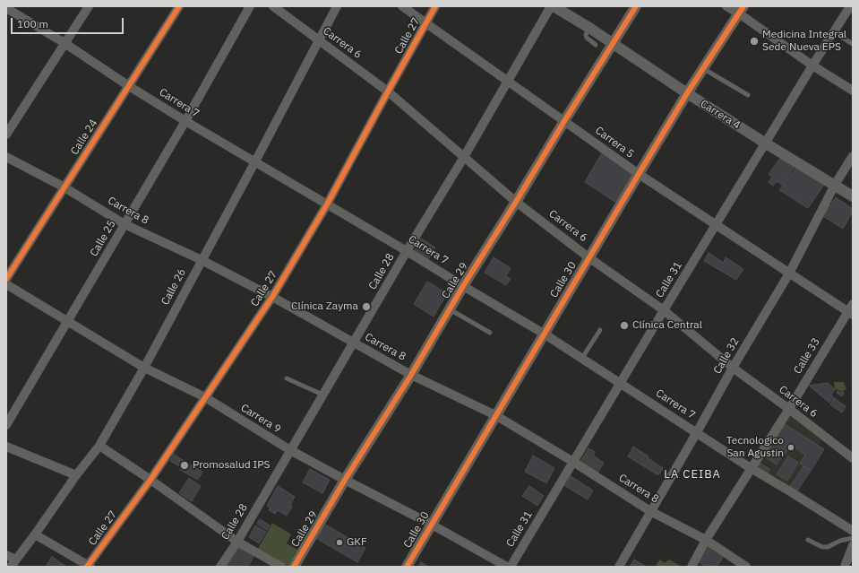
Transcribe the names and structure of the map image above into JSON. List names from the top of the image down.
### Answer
{
  "streets": {
    "street": [
      "Calle 27",
      "Carrera 6",
      "Carrera 7",
      "Carrera 4",
      "Calle 24",
      "Carrera 5",
      "Carrera 8",
      "Calle 25",
      "Calle 28",
      "Calle 30",
      "Calle 31",
      "Calle 29",
      "Calle 26",
      "Calle 32",
      "Calle 33",
      "Carrera 9"
    ]
  },
  "crossings": [
    ["Calle 27", "Carrera 6"],
    ["Calle 27", "Carrera 7"],
    ["Calle 27", "Carrera 5"],
    ["Calle 27", "Carrera 8"],
    ["Calle 27", "Carrera 9"],
    ["Carrera 6", "Calle 28"],
    ["Carrera 6", "Calle 30"],
    ["Carrera 6", "Calle 31"],
    ["Carrera 6", "Calle 29"],
    ["Carrera 6", "Calle 26"],
    ["Carrera 6", "Calle 32"],
    ["Carrera 6", "Calle 33"],
    ["Carrera 7", "Calle 24"],
    ["Carrera 7", "Calle 25"],
    ["Carrera 7", "Calle 28"],
    ["Carrera 7", "Calle 30"],
    ["Carrera 7", "Calle 31"],
    ["Carrera 7", "Calle 29"],
    ["Carrera 7", "Calle 26"],
    ["Carrera 7", "Calle 32"],
    ["Carrera 7", "Calle 33"],
    ["Carrera 4", "Calle 30"],
    ["Carrera 4", "Calle 31"],
    ["Carrera 4", "Calle 29"],
    ["Carrera 4", "Calle 32"],
    ["Calle 24", "Carrera 8"],
    ["Carrera 5", "Calle 28"],
    ["Carrera 5", "Calle 30"],
    ["Carrera 5", "Calle 31"],
    ["Carrera 5", "Calle 29"],
    ["Carrera 5", "Calle 32"],
    ["Carrera 5", "Calle 33"],
    ["Carrera 8", "Calle 25"],
    ["Carrera 8", "Calle 28"],
    ["Carrera 8", "Calle 30"],
    ["Carrera 8", "Calle 31"],
    ["Carrera 8", "Calle 29"],
    ["Carrera 8", "Calle 26"],
    ["Carrera 8", "Calle 32"],
    ["Carrera 8", "Calle 33"],
    ["Calle 25", "Carrera 9"],
    ["Calle 28", "Carrera 9"],
    ["Calle 30", "Carrera 9"],
    ["Calle 29", "Carrera 9"],
    ["Calle 26", "Carrera 9"]
  ],
  "districts": ["LA CEIBA"],
  "places": [
    "Medicina Integral Sede Nueva EPS",
    "Clínica Zayma",
    "Clínica Central",
    "Tecnologico San Agustin",
    "Promosalud IPS",
    "GKF"
  ],
  "scale_bar": "100 m"
}
